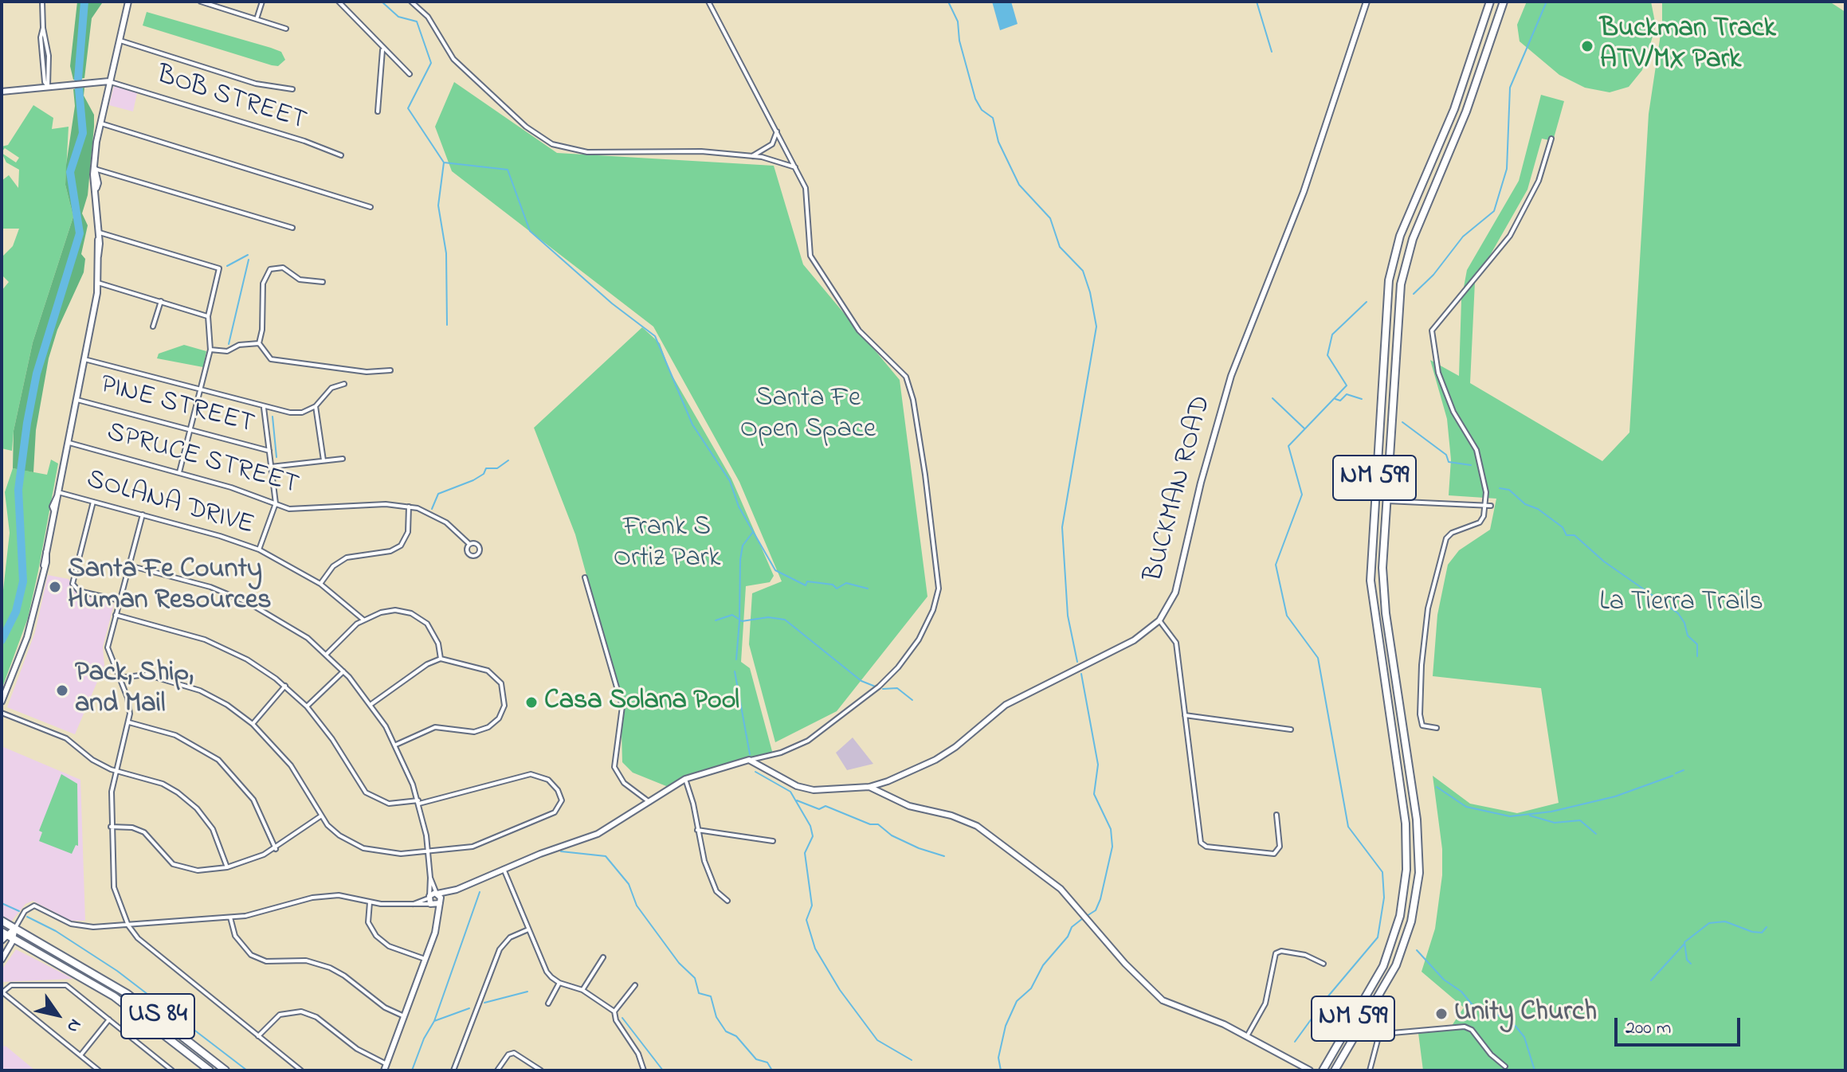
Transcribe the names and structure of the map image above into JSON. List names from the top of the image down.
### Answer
{
  "streets": {
    "highway": ["NM 599", "US 84"],
    "street": [
      "BOB STREET",
      "PINE STREET",
      "SPRUCE STREET",
      "BUCKMAN ROAD",
      "SOLANA DRIVE"
    ]
  },
  "parks": ["Santa Fe Open Space", "Frank S Ortiz Park", "La Tierra Trails"],
  "places": [
    "Buckman Track ATV/MX Park",
    "Santa Fe County Human Resources",
    "Pack, Ship, and Mail",
    "Casa Solana Pool",
    "Unity Church"
  ],
  "scale_bar": "200 m",
  "north": "bottom right"
}
